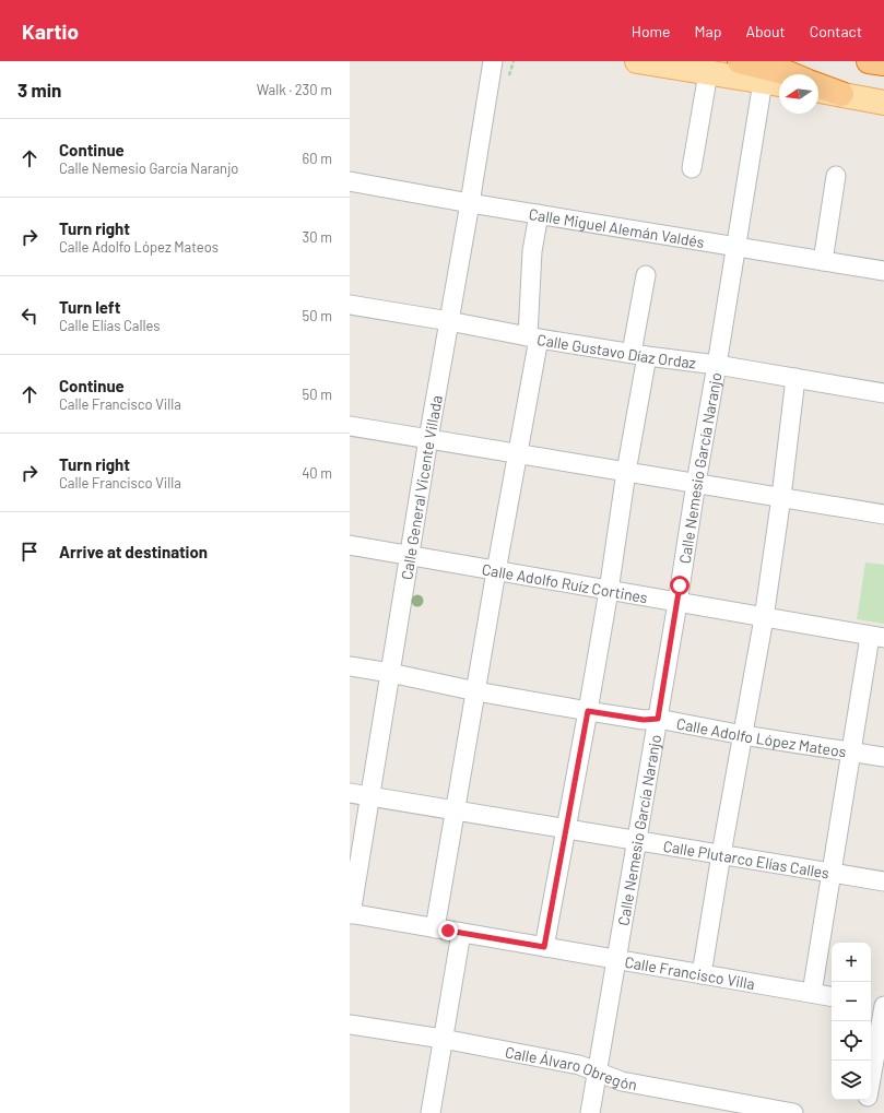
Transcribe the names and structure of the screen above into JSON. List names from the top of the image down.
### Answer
{
  "streets": {
    "street": [
      "Calle Miguel Alemán Valdés",
      "Calle Gustavo Díaz Ordaz",
      "Calle Nemesio García Naranjo",
      "Calle General Vicente Villada",
      "Calle Adolfo Ruíz Cortines",
      "Calle Adolfo López Mateos",
      "Calle Plutarco Elías Calles",
      "Calle Francisco Villa",
      "Calle Álvaro Obregón"
    ]
  },
  "crossings": [
    ["Calle Miguel Alemán Valdés", "Calle Nemesio García Naranjo"],
    ["Calle Miguel Alemán Valdés", "Calle General Vicente Villada"],
    ["Calle Gustavo Díaz Ordaz", "Calle Nemesio García Naranjo"],
    ["Calle Gustavo Díaz Ordaz", "Calle General Vicente Villada"],
    ["Calle Nemesio García Naranjo", "Calle Adolfo Ruíz Cortines"],
    ["Calle Nemesio García Naranjo", "Calle Adolfo López Mateos"],
    ["Calle Nemesio García Naranjo", "Calle Plutarco Elías Calles"],
    ["Calle Nemesio García Naranjo", "Calle Francisco Villa"],
    ["Calle Nemesio García Naranjo", "Calle Álvaro Obregón"],
    ["Calle General Vicente Villada", "Calle Adolfo Ruíz Cortines"],
    ["Calle General Vicente Villada", "Calle Adolfo López Mateos"],
    ["Calle General Vicente Villada", "Calle Plutarco Elías Calles"],
    ["Calle General Vicente Villada", "Calle Francisco Villa"]
  ],
  "north": "left",
  "page": {
    "header": "Kartio",
    "nav": [
      "Home",
      "Map",
      "About",
      "Contact"
    ],
    "heading": ["3 min", "Walk · 230 m"],
    "list": [
      ["Continue", "Calle Nemesio García Naranjo", "60 m"],
      ["Turn right", "Calle Adolfo López Mateos", "30 m"],
      ["Turn left", "Calle Elías Calles", "50 m"],
      ["Continue", "Calle Francisco Villa", "50 m"],
      ["Turn right", "Calle Francisco Villa", "40 m"],
      "Arrive at destination"
    ],
    "map_buttons": ["+", "−"]
  }
}
